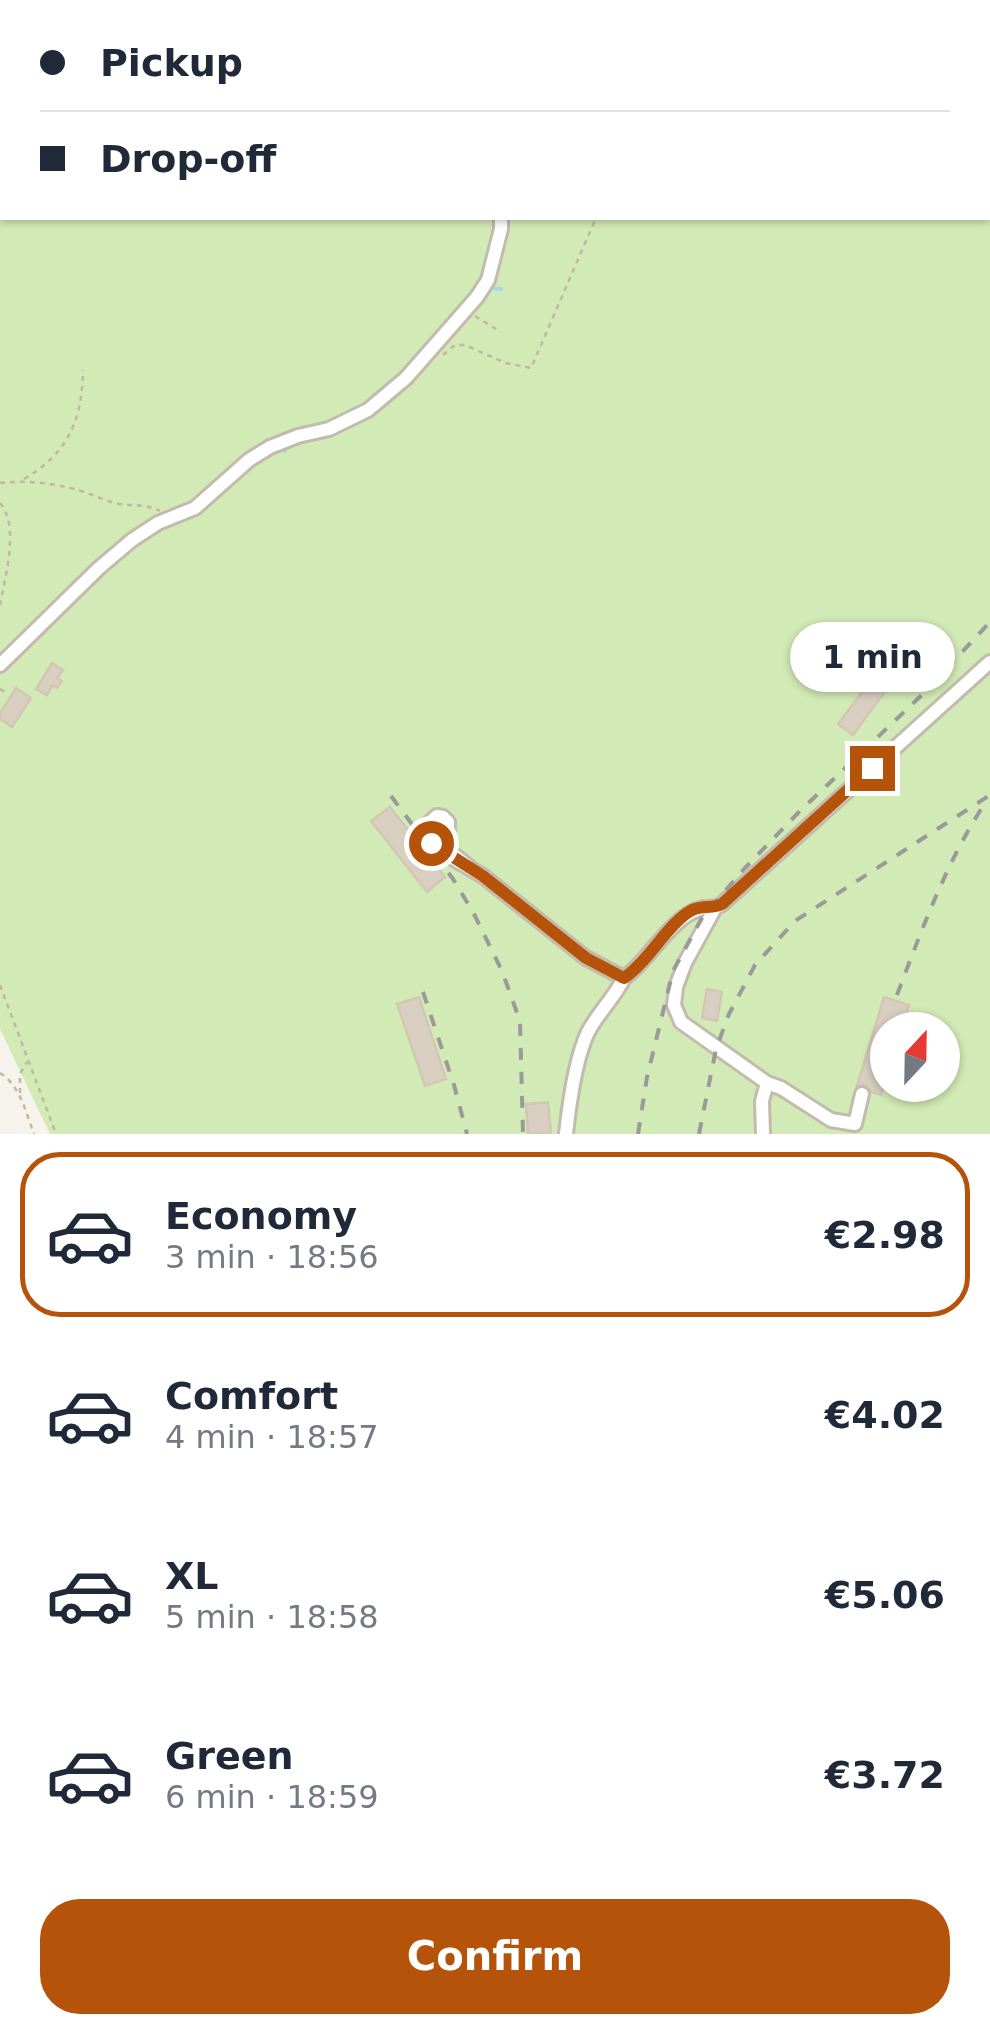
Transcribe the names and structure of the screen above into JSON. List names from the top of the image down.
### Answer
{
  "north": "top",
  "page": {
    "banner": ["Pickup", "Drop-off"],
    "bubble": "1 min",
    "list": [
      {
        "name": "Economy",
        "note": "3 min · 18:56",
        "value": "€2.98"
      },
      {
        "name": "Comfort",
        "note": "4 min · 18:57",
        "value": "€4.02"
      },
      {
        "name": "XL",
        "note": "5 min · 18:58",
        "value": "€5.06"
      },
      {
        "name": "Green",
        "note": "6 min · 18:59",
        "value": "€3.72"
      }
    ],
    "buttons": "Confirm"
  }
}
